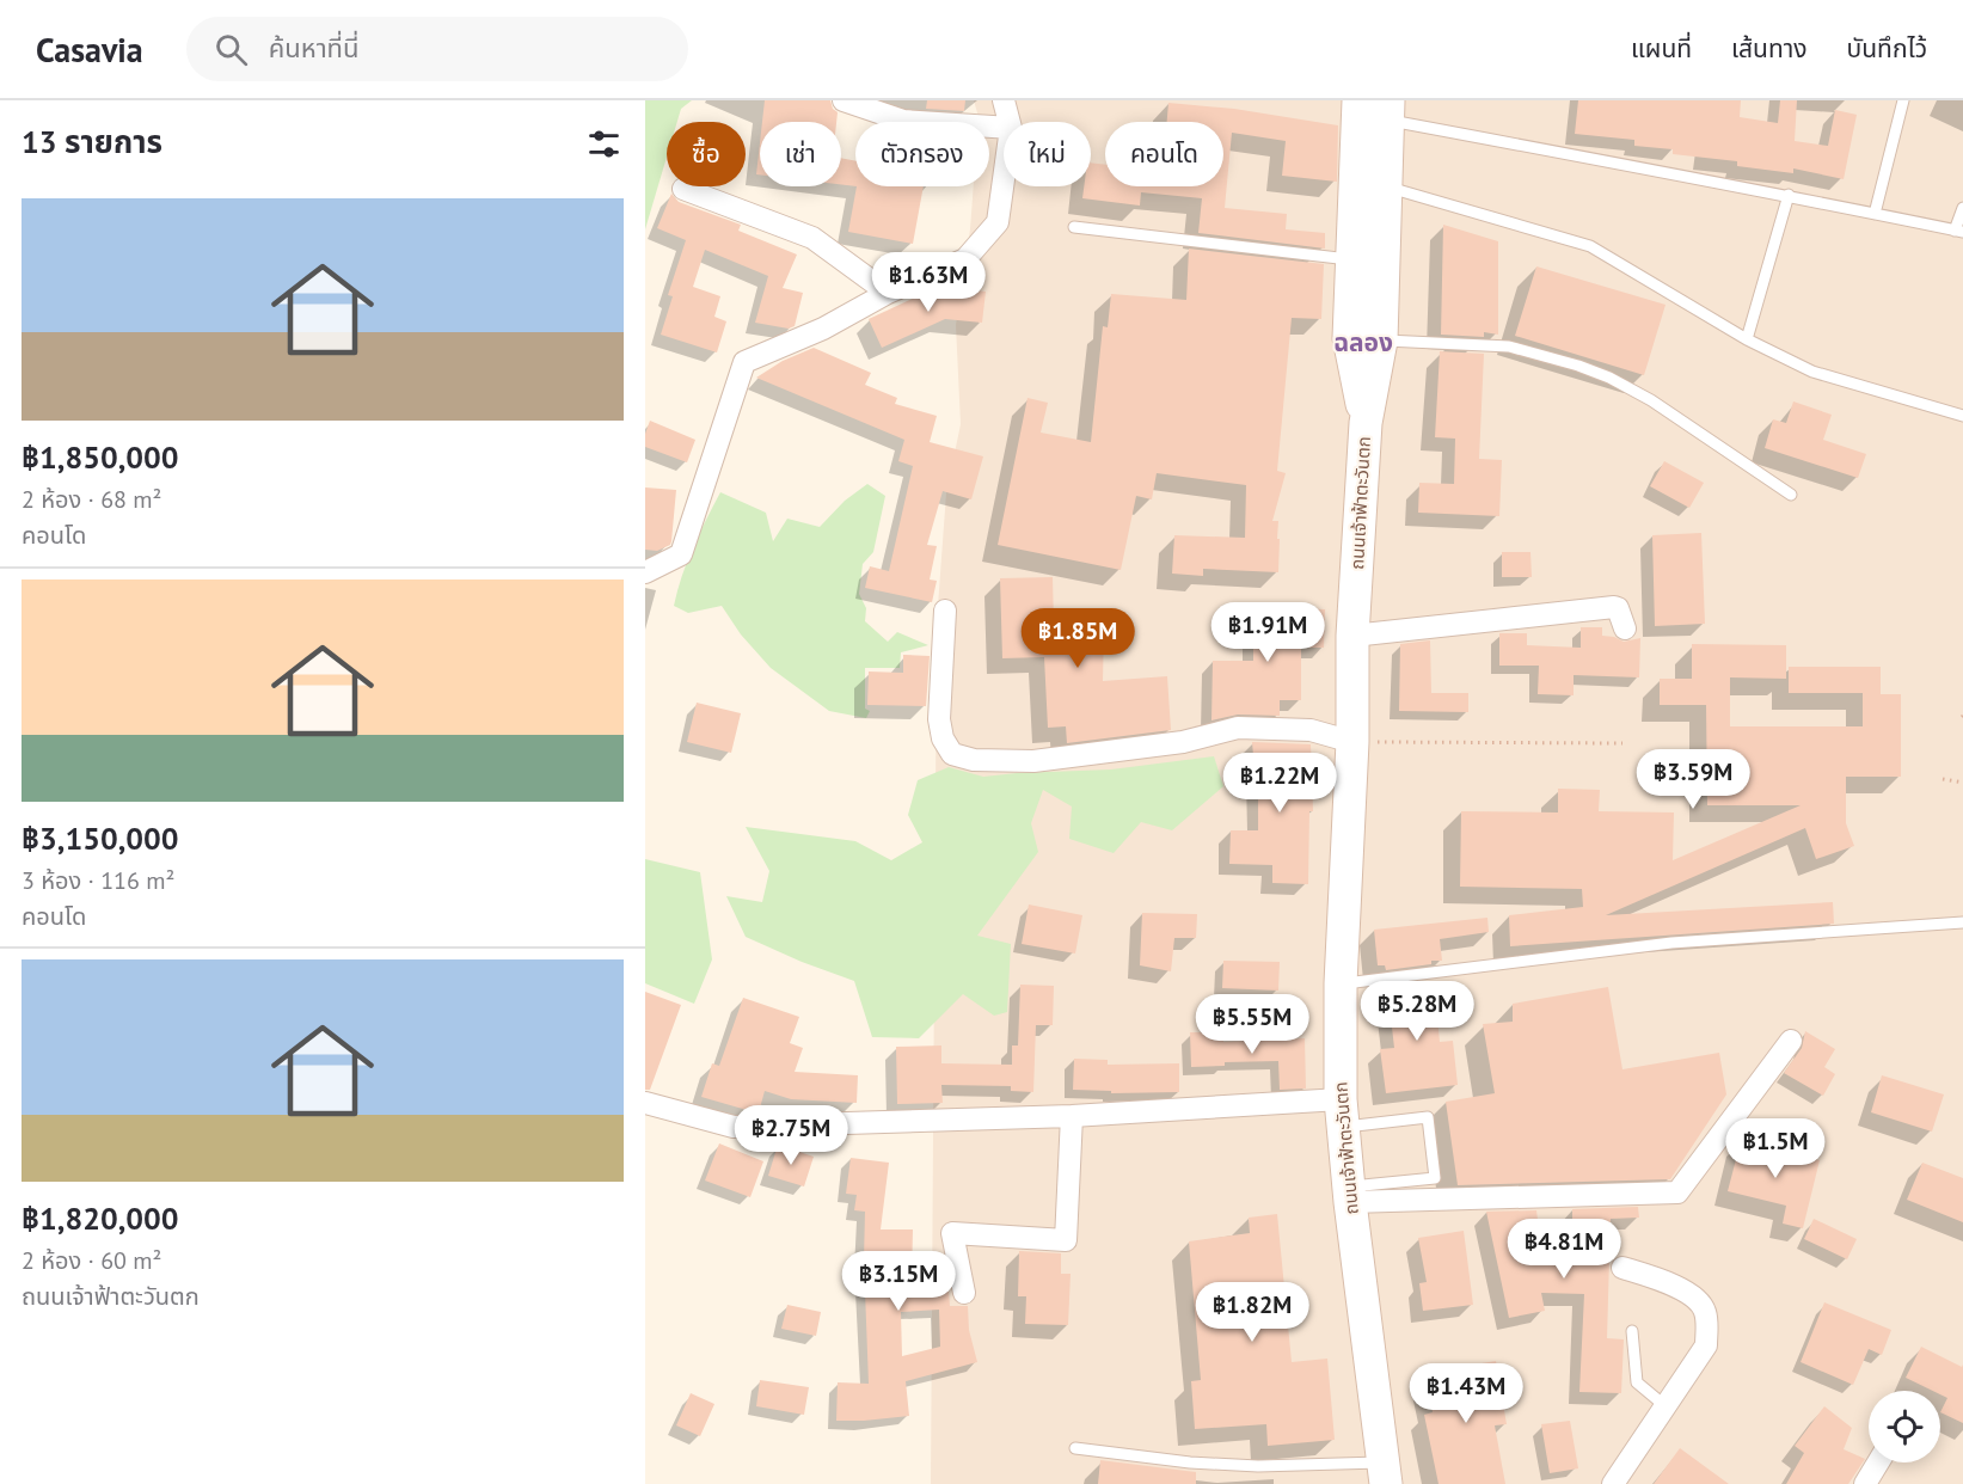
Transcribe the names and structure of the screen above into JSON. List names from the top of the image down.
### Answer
{
  "streets": {
    "main road": ["ถนนเจ้าฟ้าตะวันตก"]
  },
  "districts": ["ฉลอง"],
  "page": {
    "header": "Casavia",
    "search": "ค้นหาที่นี่",
    "nav": ["แผนที่", "เส้นทาง", "บันทึกไว้"],
    "heading": "13 รายการ",
    "chip": [
      "ซื้อ",
      "เช่า",
      "ตัวกรอง",
      "ใหม่",
      "คอนโด"
    ],
    "list": [
      {
        "name": "฿1,850,000",
        "note": "2 ห้อง · 68 m² · คอนโด"
      },
      {
        "name": "฿3,150,000",
        "note": "3 ห้อง · 116 m² · คอนโด"
      },
      {
        "name": "฿1,820,000",
        "note": "2 ห้อง · 60 m² · ถนนเจ้าฟ้าตะวันตก"
      }
    ],
    "price": [
      "฿1.63M",
      "฿1.91M",
      "฿1.85M",
      "฿3.59M",
      "฿1.22M",
      "฿5.28M",
      "฿5.55M",
      "฿2.75M",
      "฿1.5M",
      "฿4.81M",
      "฿3.15M",
      "฿1.82M",
      "฿1.43M"
    ]
  }
}
